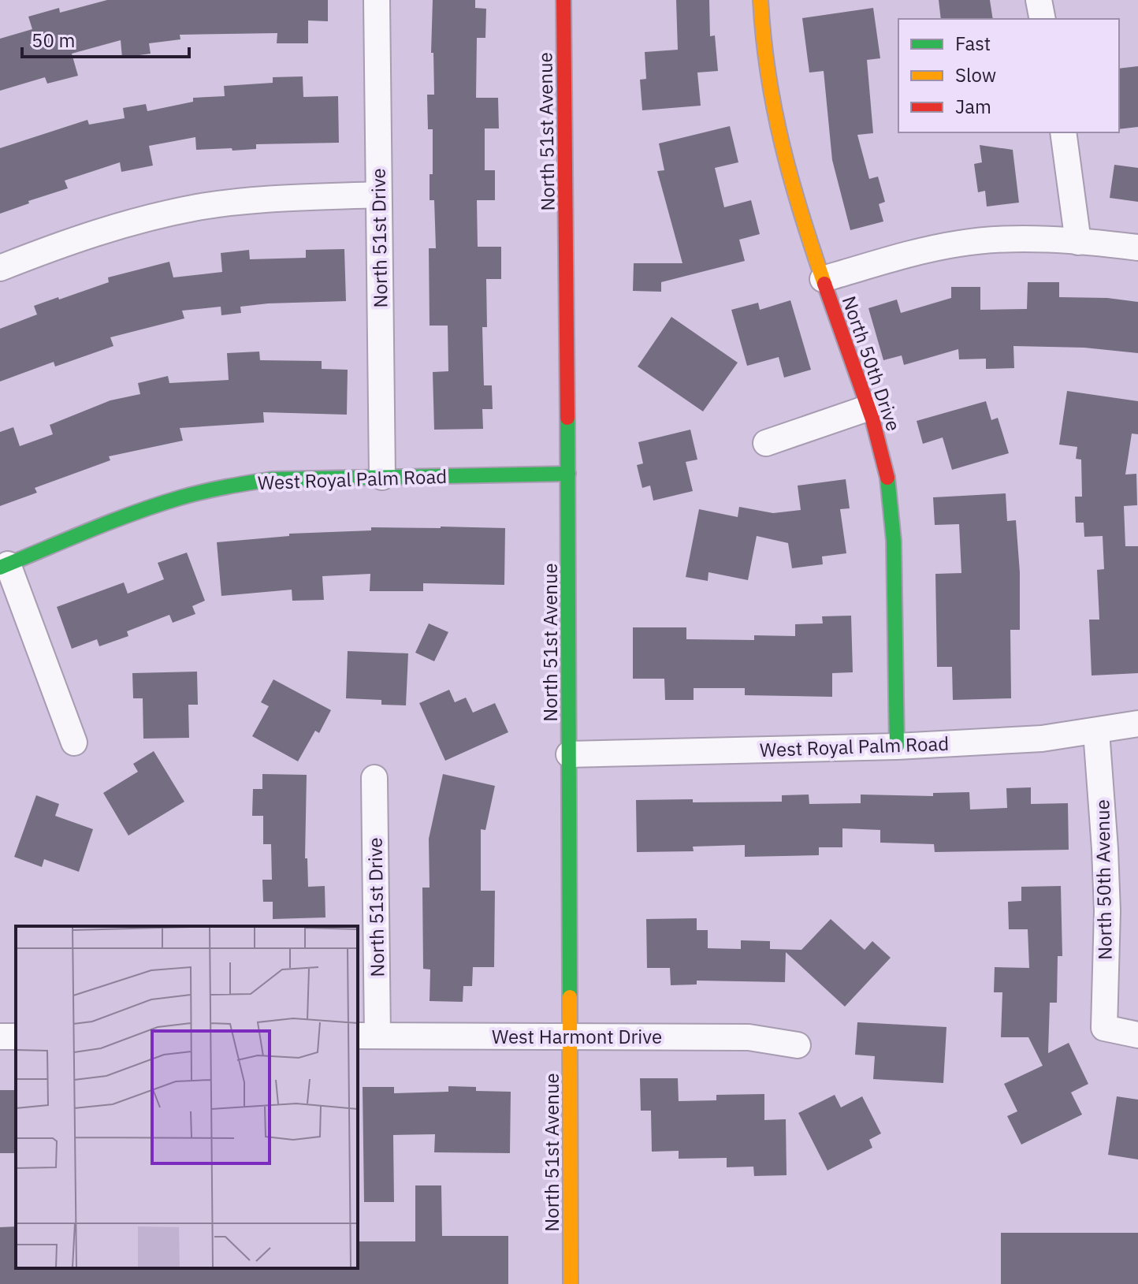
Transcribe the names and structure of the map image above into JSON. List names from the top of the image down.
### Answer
{
  "streets": {
    "street": [
      "North 51st Avenue",
      "North 51st Drive",
      "North 50th Drive",
      "West Royal Palm Road",
      "North 50th Avenue",
      "West Harmont Drive"
    ]
  },
  "crossings": [
    ["North 51st Avenue", "West Royal Palm Road"],
    ["North 51st Avenue", "West Harmont Drive"],
    ["North 51st Drive", "West Royal Palm Road"],
    ["North 51st Drive", "West Harmont Drive"],
    ["North 50th Drive", "West Royal Palm Road"],
    ["West Royal Palm Road", "North 50th Avenue"]
  ],
  "legend": ["Fast", "Slow", "Jam"],
  "scale_bar": "50 m"
}
